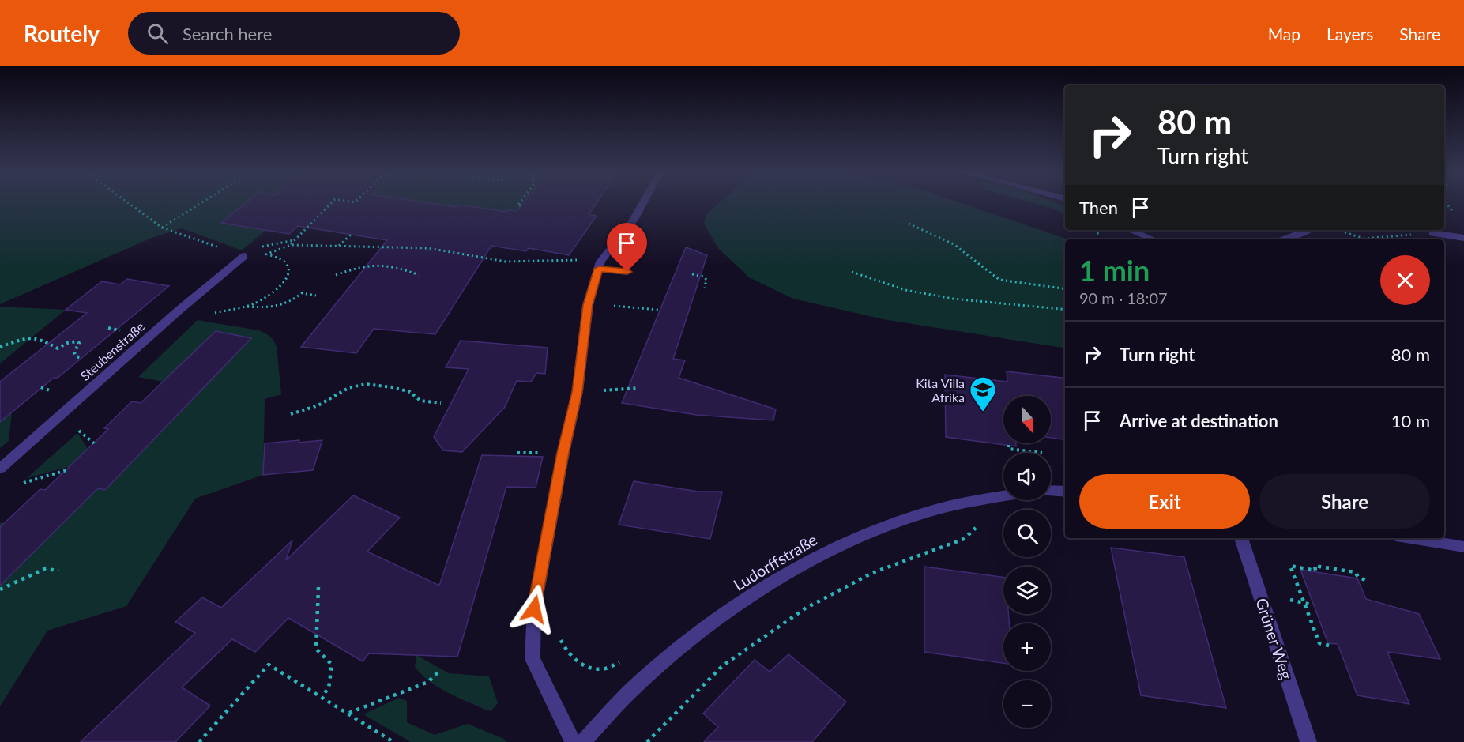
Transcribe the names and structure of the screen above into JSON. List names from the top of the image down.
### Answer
{
  "streets": {
    "street": ["Steubenstraße", "Ludorffstraße", "Grüner Weg"]
  },
  "places": {
    "school or university": ["Kita Villa Afrika"]
  },
  "north": "bottom",
  "page": {
    "header": "Routely",
    "search": "Search here",
    "nav": ["Map", "Layers", "Share"],
    "turn": ["80 m", "Turn right"],
    "then": "Then",
    "heading": ["1 min", "90 m · 18:07"],
    "list": [
      {
        "name": "Turn right",
        "value": "80 m"
      },
      {
        "name": "Arrive at destination",
        "value": "10 m"
      }
    ],
    "map_buttons": ["+", "−"],
    "buttons": ["Exit", "Share"]
  }
}
